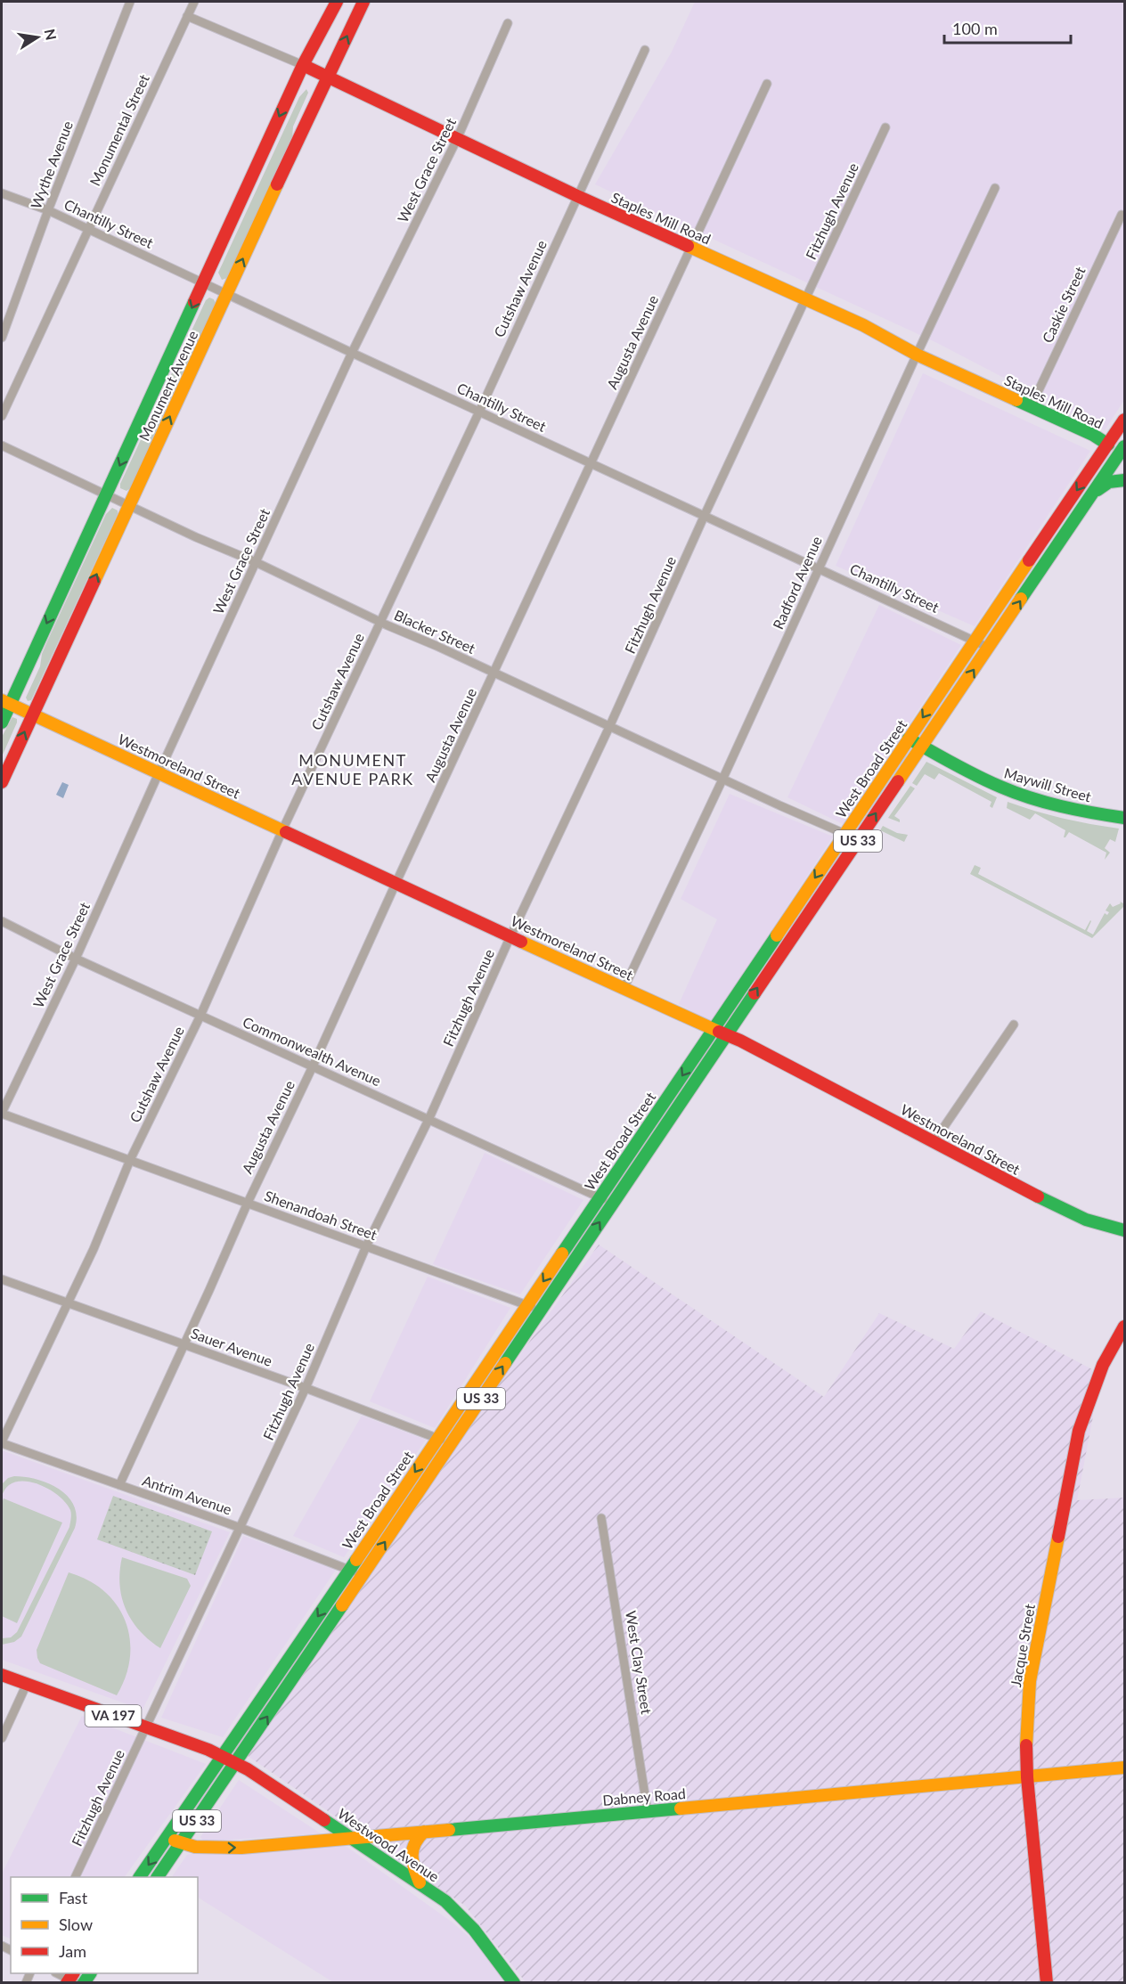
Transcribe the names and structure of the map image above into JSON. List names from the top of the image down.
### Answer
{
  "streets": {
    "street": [
      "Monumental Street",
      "Wythe Avenue",
      "West Grace Street",
      "Fitzhugh Avenue",
      "Staples Mill Road",
      "Chantilly Street",
      "Cutshaw Avenue",
      "Caskie Street",
      "Augusta Avenue",
      "Monument Avenue",
      "Radford Avenue",
      "Blacker Street",
      "Westmoreland Street",
      "West Broad Street",
      "Maywill Street",
      "US 33",
      "Commonwealth Avenue",
      "Shenandoah Street",
      "Sauer Avenue",
      "Antrim Avenue",
      "Jacque Street",
      "West Clay Street",
      "VA 197",
      "Dabney Road",
      "Westwood Avenue"
    ]
  },
  "crossings": [
    ["Monumental Street", "Staples Mill Road"],
    ["Monumental Street", "Chantilly Street"],
    ["Wythe Avenue", "Chantilly Street"],
    ["West Grace Street", "Staples Mill Road"],
    ["West Grace Street", "Chantilly Street"],
    ["West Grace Street", "Blacker Street"],
    ["West Grace Street", "Westmoreland Street"],
    ["West Grace Street", "Commonwealth Avenue"],
    ["West Grace Street", "Shenandoah Street"],
    ["Fitzhugh Avenue", "Staples Mill Road"],
    ["Fitzhugh Avenue", "Chantilly Street"],
    ["Fitzhugh Avenue", "Blacker Street"],
    ["Fitzhugh Avenue", "Westmoreland Street"],
    ["Fitzhugh Avenue", "Commonwealth Avenue"],
    ["Fitzhugh Avenue", "Shenandoah Street"],
    ["Fitzhugh Avenue", "Sauer Avenue"],
    ["Fitzhugh Avenue", "Antrim Avenue"],
    ["Fitzhugh Avenue", "VA 197"],
    ["Staples Mill Road", "Cutshaw Avenue"],
    ["Staples Mill Road", "Caskie Street"],
    ["Staples Mill Road", "Augusta Avenue"],
    ["Staples Mill Road", "Monument Avenue"],
    ["Staples Mill Road", "Radford Avenue"],
    ["Staples Mill Road", "West Broad Street"],
    ["Chantilly Street", "Cutshaw Avenue"],
    ["Chantilly Street", "Augusta Avenue"],
    ["Chantilly Street", "Monument Avenue"],
    ["Chantilly Street", "Radford Avenue"],
    ["Chantilly Street", "West Broad Street"],
    ["Cutshaw Avenue", "Blacker Street"],
    ["Cutshaw Avenue", "Westmoreland Street"],
    ["Cutshaw Avenue", "Commonwealth Avenue"],
    ["Cutshaw Avenue", "Shenandoah Street"],
    ["Cutshaw Avenue", "Sauer Avenue"],
    ["Cutshaw Avenue", "Antrim Avenue"],
    ["Augusta Avenue", "Blacker Street"],
    ["Augusta Avenue", "Westmoreland Street"],
    ["Augusta Avenue", "Commonwealth Avenue"],
    ["Augusta Avenue", "Shenandoah Street"],
    ["Augusta Avenue", "Sauer Avenue"],
    ["Augusta Avenue", "Antrim Avenue"],
    ["Monument Avenue", "Blacker Street"],
    ["Monument Avenue", "Westmoreland Street"],
    ["Radford Avenue", "Blacker Street"],
    ["Radford Avenue", "Westmoreland Street"],
    ["Blacker Street", "West Broad Street"],
    ["Westmoreland Street", "West Broad Street"],
    ["West Broad Street", "Maywill Street"],
    ["West Broad Street", "US 33"],
    ["West Broad Street", "Commonwealth Avenue"],
    ["West Broad Street", "Shenandoah Street"],
    ["West Broad Street", "Sauer Avenue"],
    ["West Broad Street", "Antrim Avenue"],
    ["West Broad Street", "VA 197"],
    ["West Broad Street", "Dabney Road"],
    ["West Broad Street", "Westwood Avenue"],
    ["Jacque Street", "Dabney Road"],
    ["West Clay Street", "Dabney Road"],
    ["VA 197", "Westwood Avenue"],
    ["Dabney Road", "Westwood Avenue"]
  ],
  "districts": ["MONUMENT AVENUE PARK"],
  "legend": ["Fast", "Slow", "Jam"],
  "scale_bar": "100 m",
  "north": "right"
}
